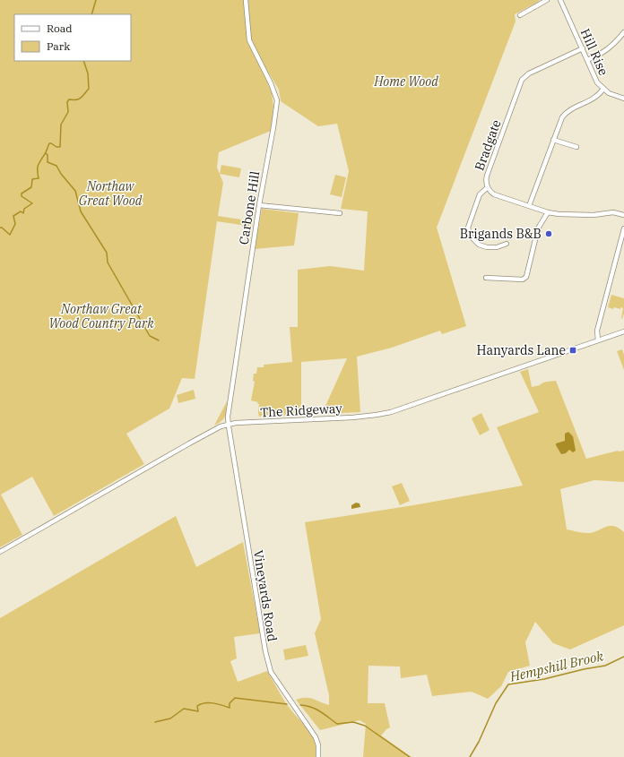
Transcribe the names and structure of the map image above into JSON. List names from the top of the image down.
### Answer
{
  "streets": {
    "street": [
      "Hill Rise",
      "Bradgate",
      "Carbone Hill",
      "The Ridgeway",
      "Vineyards Road"
    ]
  },
  "crossings": [
    ["Hill Rise", "Bradgate"],
    ["Carbone Hill", "The Ridgeway"],
    ["Carbone Hill", "Vineyards Road"],
    ["The Ridgeway", "Vineyards Road"]
  ],
  "water": ["Hempshill Brook"],
  "parks": ["Home Wood", "Northaw Great Wood", "Northaw Great Wood Country Park"],
  "places": {
    "other": ["Brigands B&B"],
    "transit": ["Hanyards Lane"]
  },
  "legend": ["Road", "Park"]
}
